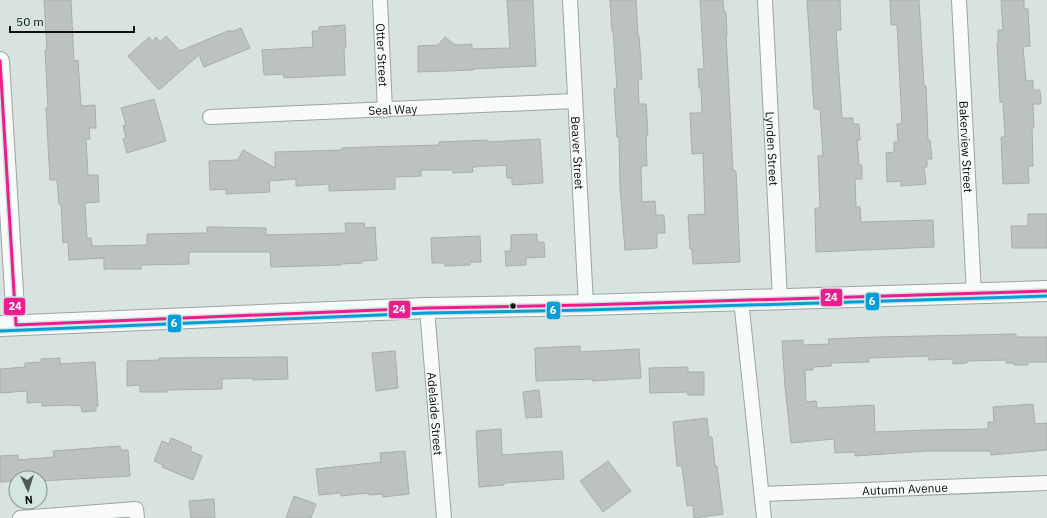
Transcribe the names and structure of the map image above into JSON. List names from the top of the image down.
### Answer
{
  "streets": {
    "street": [
      "Otter Street",
      "Seal Way",
      "Bakerview Street",
      "Lynden Street",
      "Beaver Street",
      "Adelaide Street",
      "Autumn Avenue"
    ]
  },
  "crossings": [
    ["Otter Street", "Seal Way"],
    ["Seal Way", "Beaver Street"]
  ],
  "lines": ["transit line 24", "transit line 6"],
  "scale_bar": "50 m",
  "north": "bottom"
}
